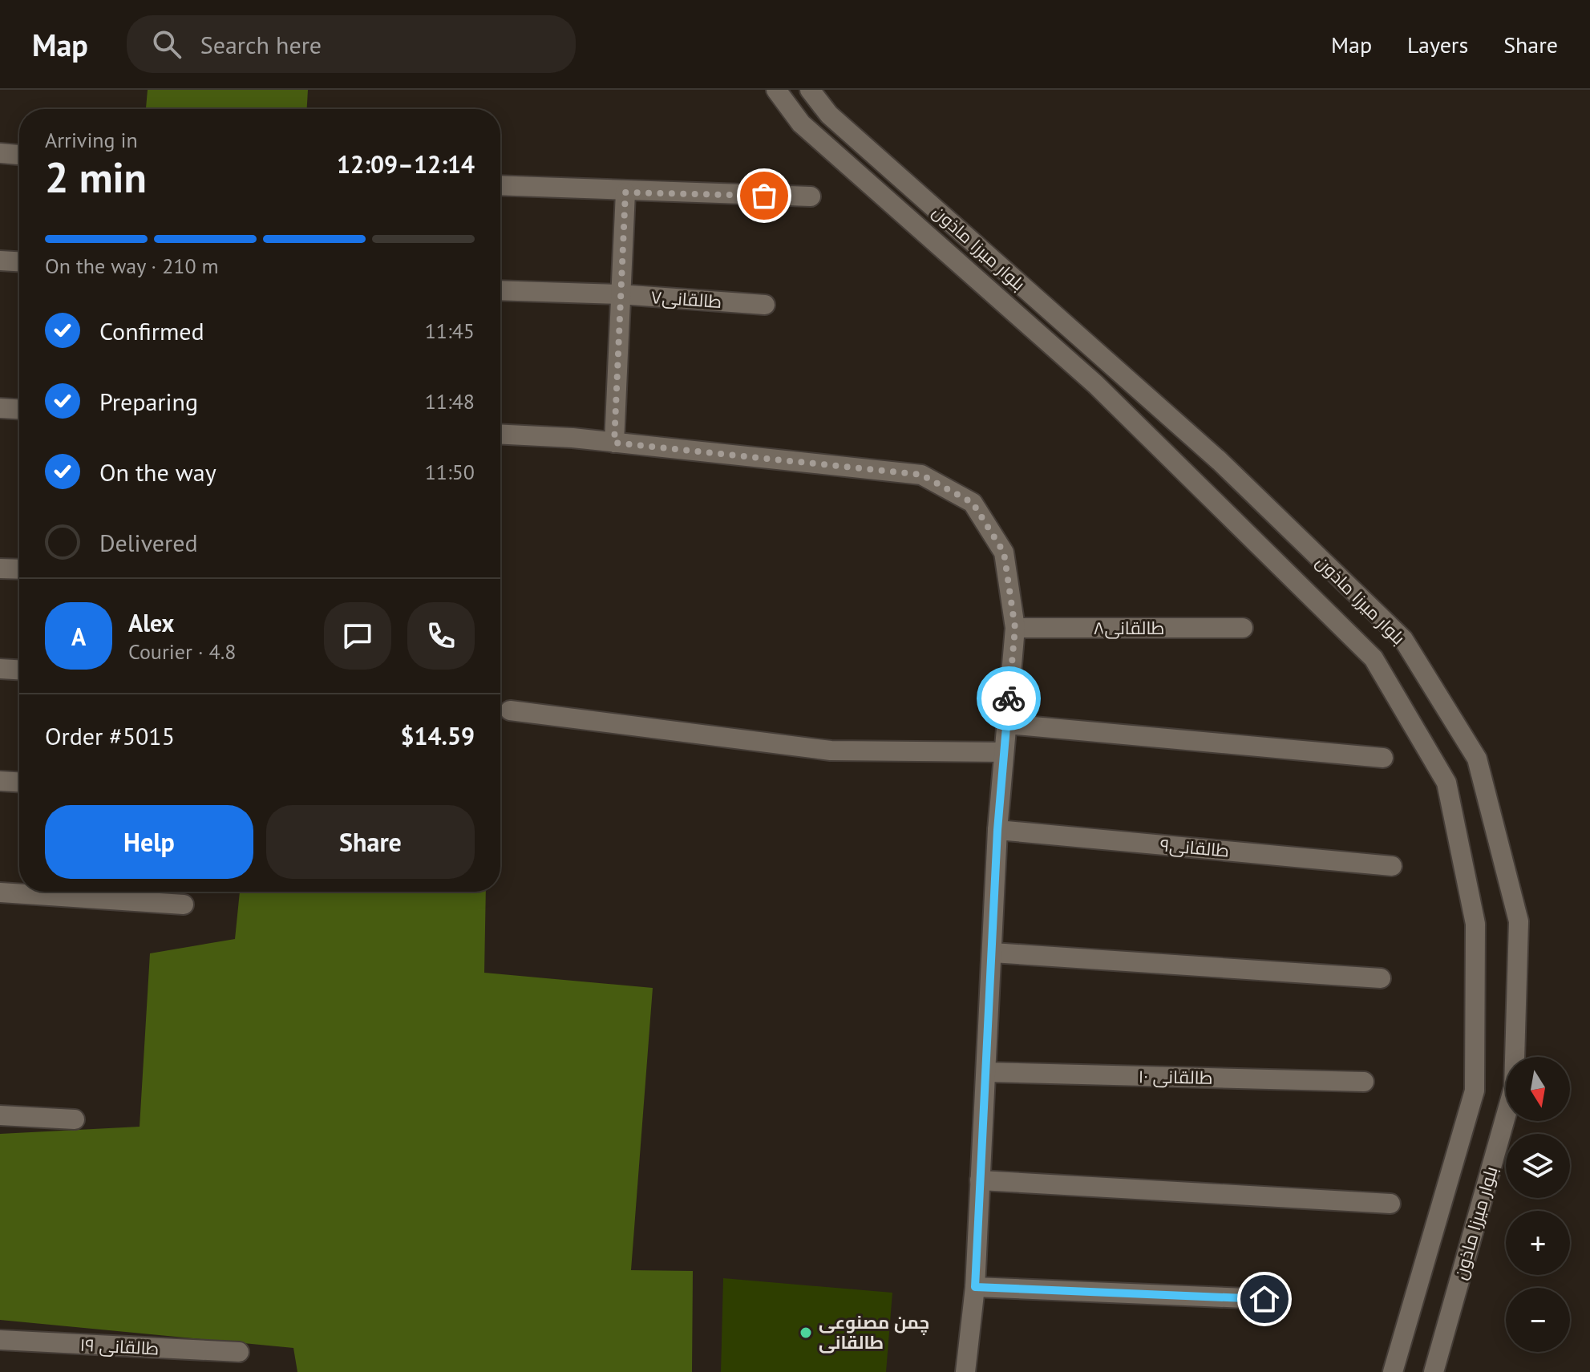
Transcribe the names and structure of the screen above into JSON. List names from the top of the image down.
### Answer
{
  "streets": {
    "street": [
      "بلوار میرزا ماذون",
      "طالقانی۷",
      "طالقانی۸",
      "طالقانی۹",
      "طالقانی ۱۰",
      "طالقانی ۱۹"
    ]
  },
  "places": ["چمن مصنوعی طالقانی"],
  "north": "bottom",
  "page": {
    "header": "Map",
    "search": "Search here",
    "nav": ["Map", "Layers", "Share"],
    "heading": ["2 min", "Arriving in", "12:09–12:14"],
    "panel": [
      "Alex",
      "Courier · 4.8",
      "Order #5015",
      "$14.59"
    ],
    "bar": "On the way · 210 m",
    "list": [
      ["Confirmed", "11:45"],
      ["Preparing", "11:48"],
      ["On the way", "11:50"],
      "Delivered"
    ],
    "round": "A",
    "buttons": ["Help", "Share"],
    "map_buttons": ["+", "−"]
  }
}
